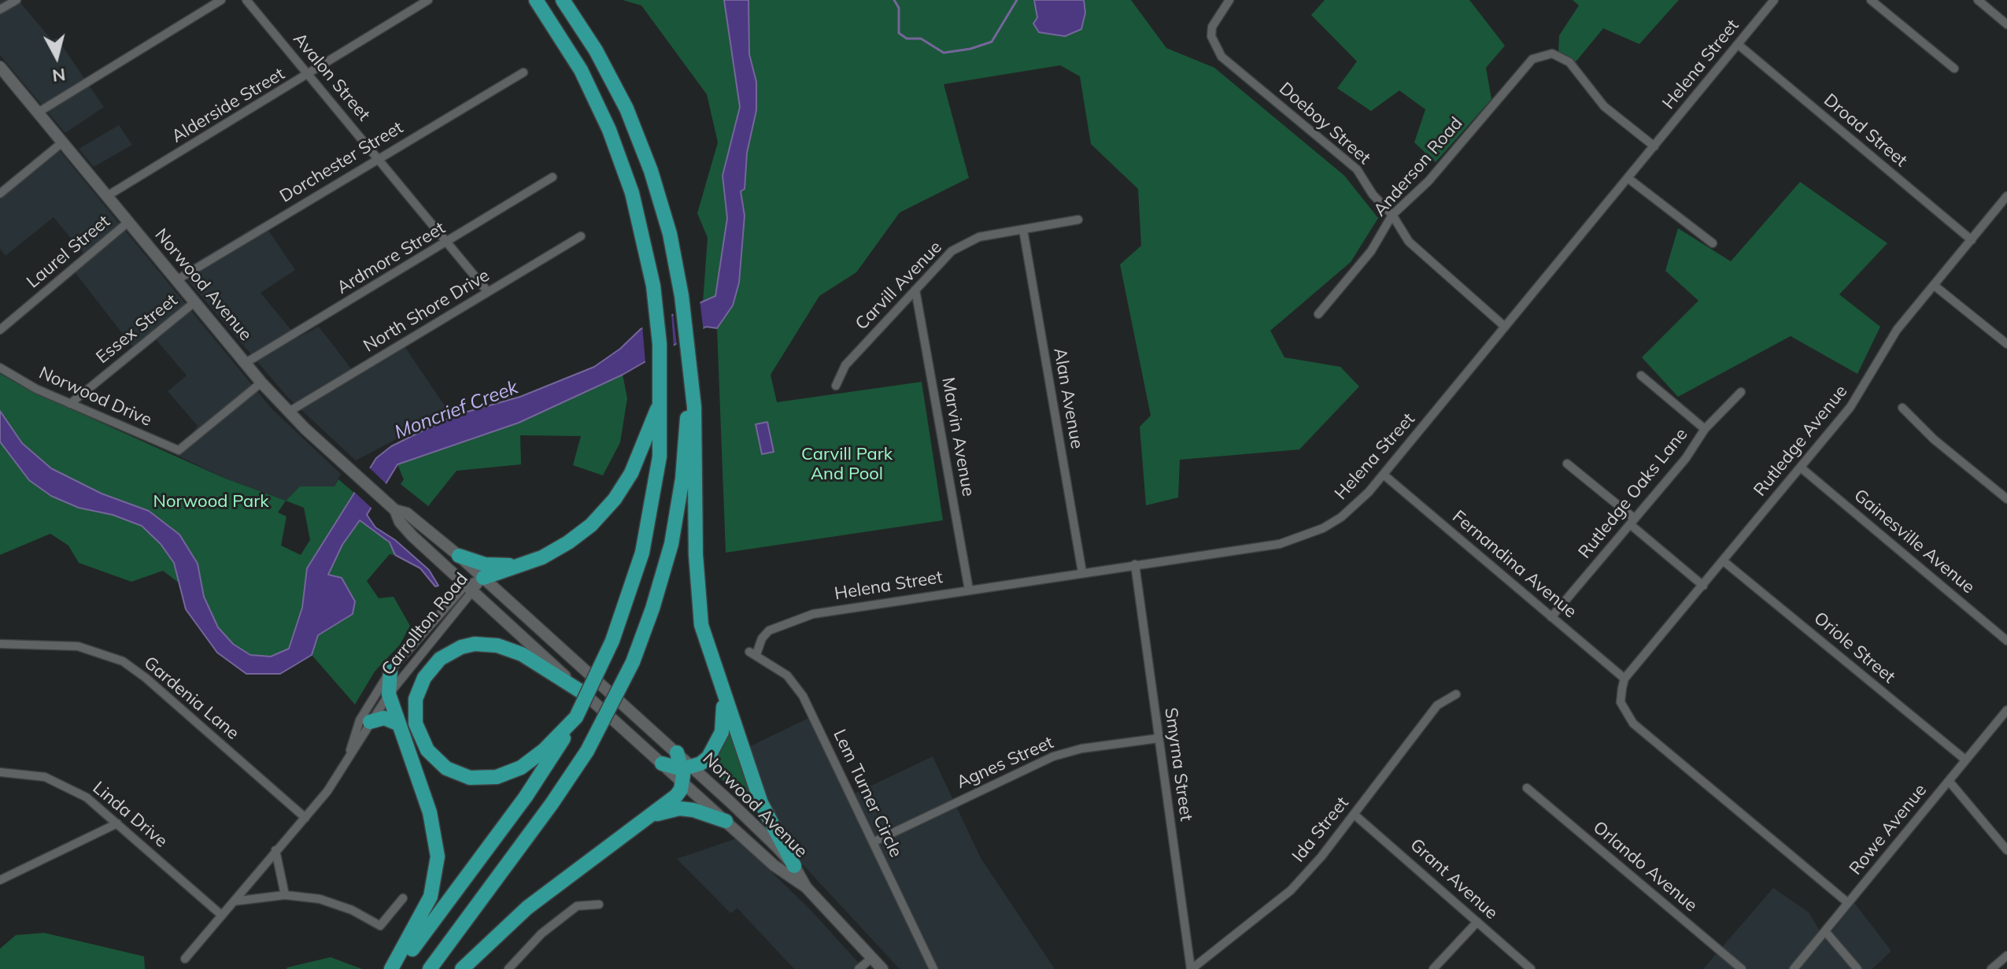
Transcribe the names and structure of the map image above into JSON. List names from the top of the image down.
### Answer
{
  "streets": {
    "main road": ["Norwood Avenue"],
    "street": [
      "Helena Street",
      "Avalon Street",
      "Alderside Street",
      "Doeboy Street",
      "Droad Street",
      "Dorchester Street",
      "Anderson Road",
      "Laurel Street",
      "Ardmore Street",
      "Carvill Avenue",
      "North Shore Drive",
      "Essex Street",
      "Norwood Drive",
      "Alan Avenue",
      "Marvin Avenue",
      "Rutledge Avenue",
      "Rutledge Oaks Lane",
      "Gainesville Avenue",
      "Fernandina Avenue",
      "Carrollton Road",
      "Oriole Street",
      "Gardenia Lane",
      "Agnes Street",
      "Smyrna Street",
      "Lem Turner Circle",
      "Linda Drive",
      "Ida Street",
      "Rowe Avenue",
      "Orlando Avenue",
      "Grant Avenue"
    ]
  },
  "crossings": [
    ["Helena Street", "Doeboy Street"],
    ["Helena Street", "Droad Street"],
    ["Helena Street", "Anderson Road"],
    ["Helena Street", "Alan Avenue"],
    ["Helena Street", "Marvin Avenue"],
    ["Helena Street", "Fernandina Avenue"],
    ["Helena Street", "Smyrna Street"],
    ["Helena Street", "Lem Turner Circle"],
    ["Avalon Street", "Alderside Street"],
    ["Avalon Street", "Dorchester Street"],
    ["Avalon Street", "Ardmore Street"],
    ["Avalon Street", "North Shore Drive"],
    ["Alderside Street", "Norwood Avenue"],
    ["Doeboy Street", "Anderson Road"],
    ["Droad Street", "Rutledge Avenue"],
    ["Dorchester Street", "Norwood Avenue"],
    ["Laurel Street", "Norwood Avenue"],
    ["Ardmore Street", "Norwood Avenue"],
    ["Norwood Avenue", "North Shore Drive"],
    ["Norwood Avenue", "Essex Street"],
    ["Norwood Avenue", "Norwood Drive"],
    ["Norwood Avenue", "Carrollton Road"],
    ["Carvill Avenue", "Alan Avenue"],
    ["Carvill Avenue", "Marvin Avenue"],
    ["Essex Street", "Norwood Drive"],
    ["Rutledge Avenue", "Gainesville Avenue"],
    ["Rutledge Avenue", "Fernandina Avenue"],
    ["Rutledge Avenue", "Oriole Street"],
    ["Rutledge Oaks Lane", "Fernandina Avenue"],
    ["Carrollton Road", "Gardenia Lane"],
    ["Carrollton Road", "Linda Drive"],
    ["Oriole Street", "Rowe Avenue"],
    ["Agnes Street", "Smyrna Street"],
    ["Agnes Street", "Lem Turner Circle"],
    ["Smyrna Street", "Ida Street"],
    ["Ida Street", "Grant Avenue"]
  ],
  "water": ["Moncrief Creek"],
  "parks": ["Carvill Park And Pool", "Norwood Park"],
  "north": "bottom"
}
